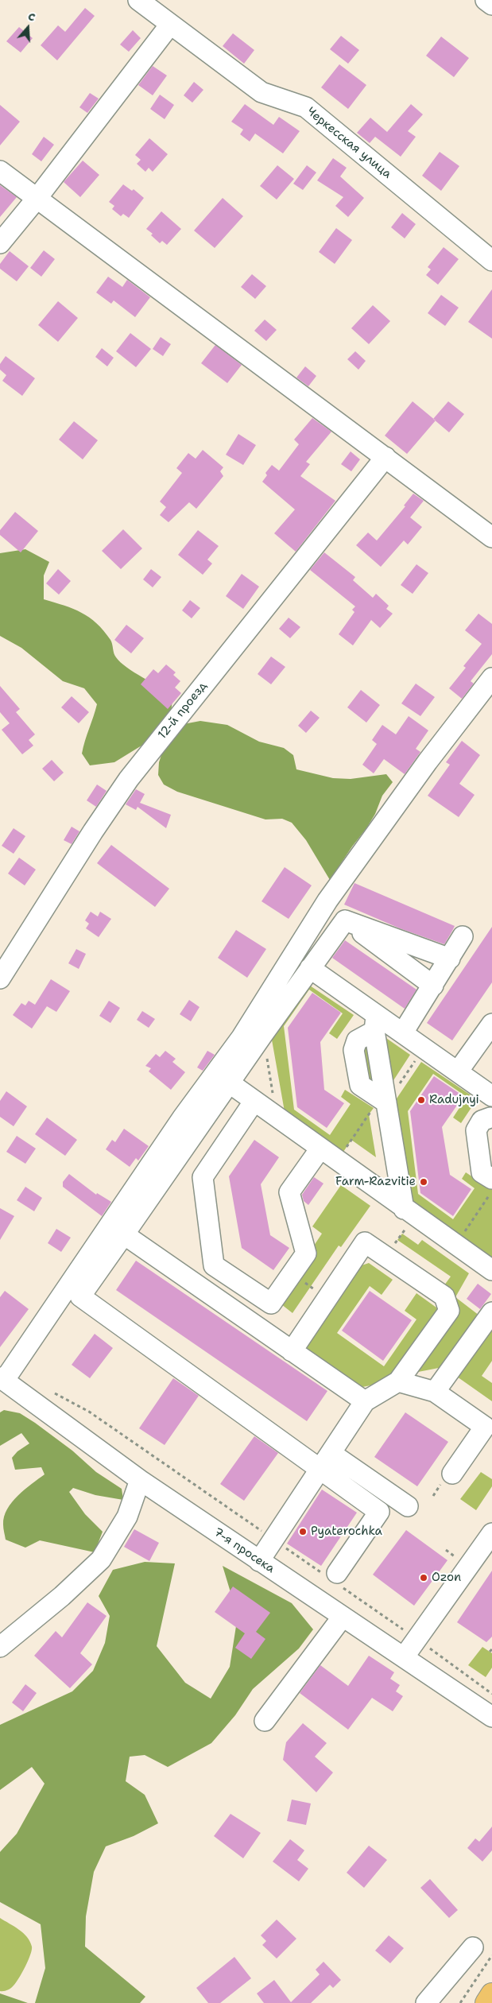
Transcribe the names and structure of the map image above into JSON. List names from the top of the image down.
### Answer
{
  "streets": {
    "street": ["Черкесская улица", "12-й проезд", "7-я просека"]
  },
  "places": [
    "Radujnyi",
    "Farm-Razvitie",
    "Pyaterochka",
    "Ozon"
  ],
  "north": "top"
}
